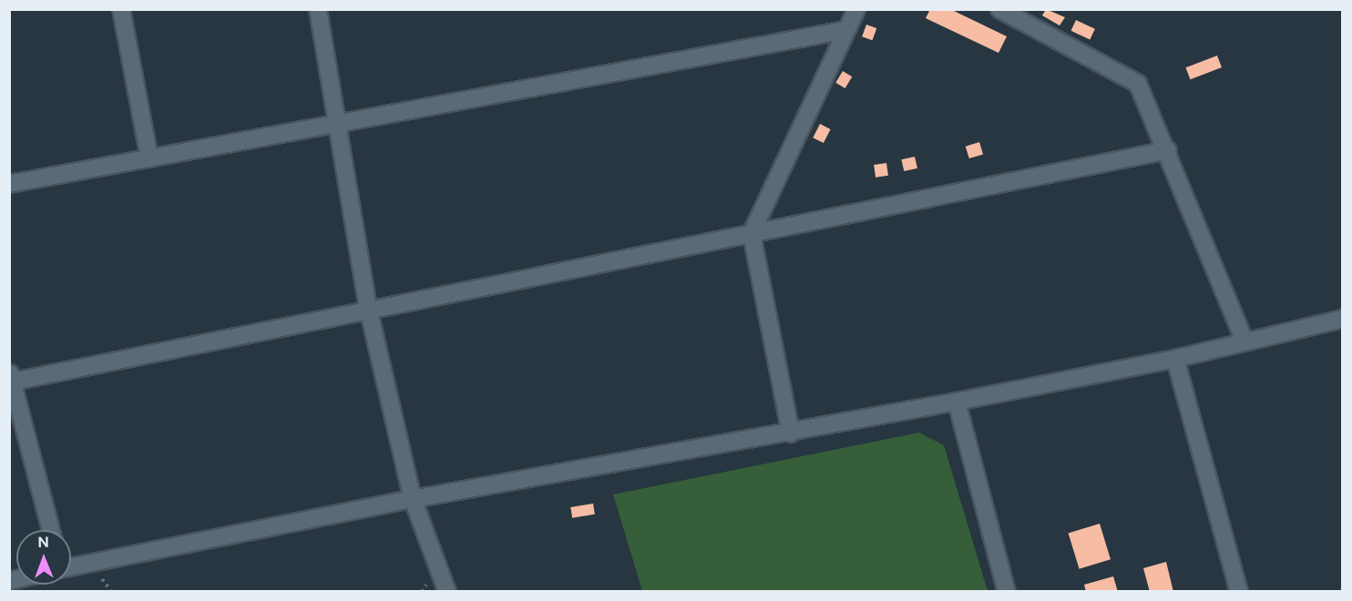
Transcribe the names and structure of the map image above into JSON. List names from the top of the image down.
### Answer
{
  "north": "top"
}
